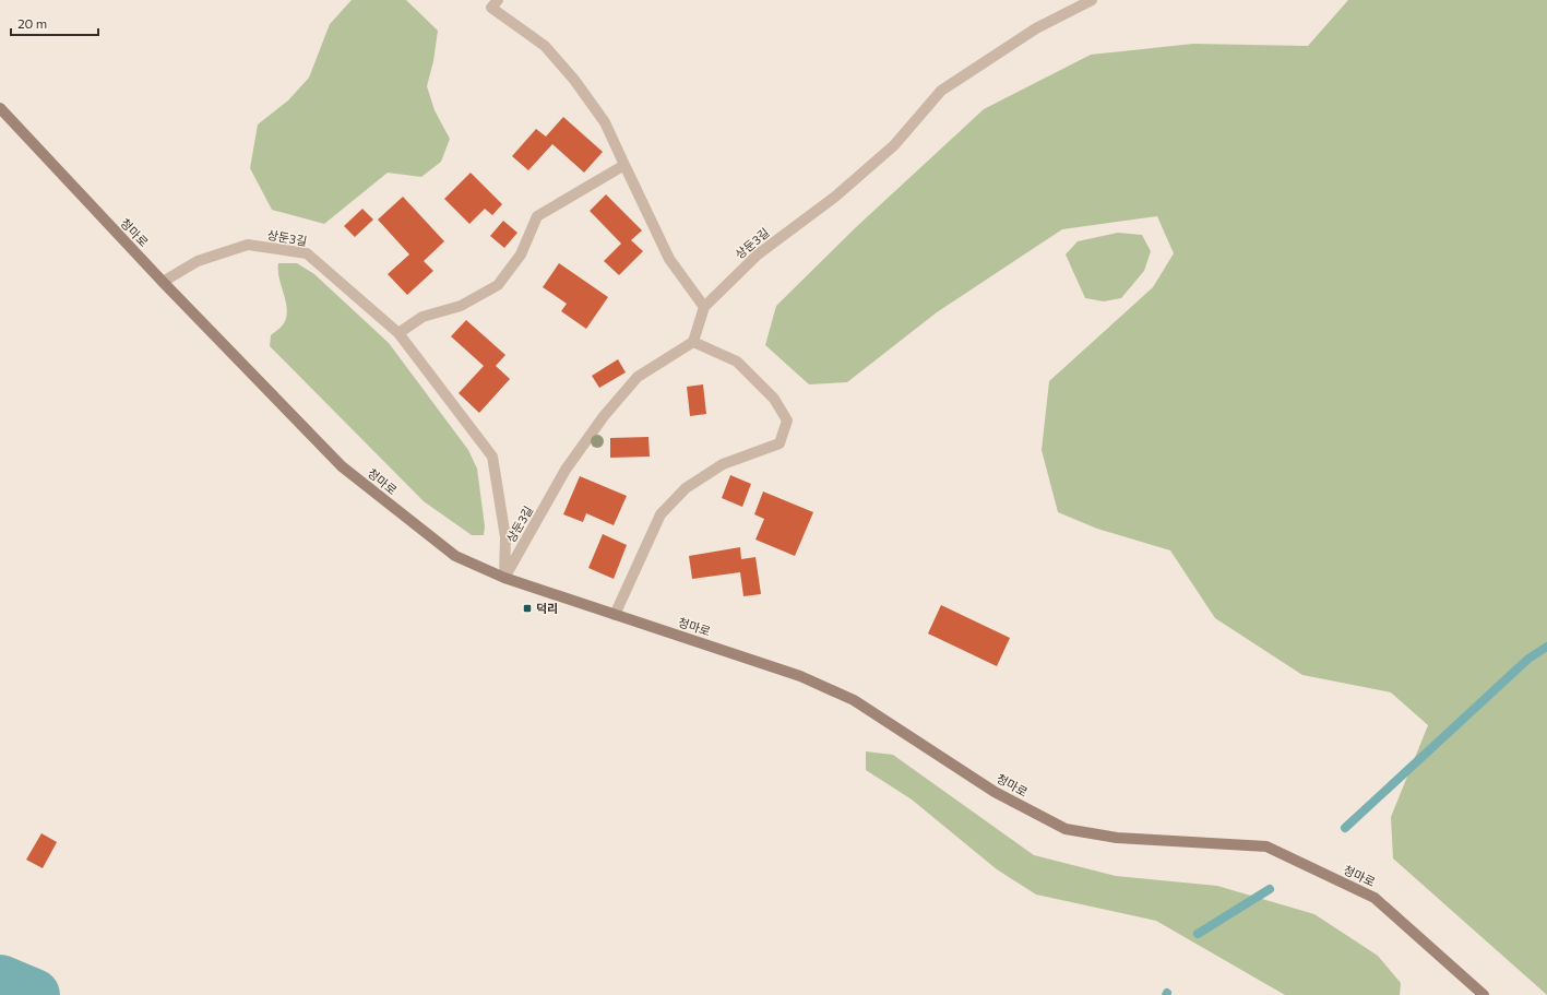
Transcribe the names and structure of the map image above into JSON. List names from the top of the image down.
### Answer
{
  "streets": {
    "street": ["청마로"],
    "lane": ["상둔3길"]
  },
  "crossings": [
    ["청마로", "상둔3길"]
  ],
  "places": {
    "transit": ["덕리"]
  },
  "scale_bar": "20 m"
}
